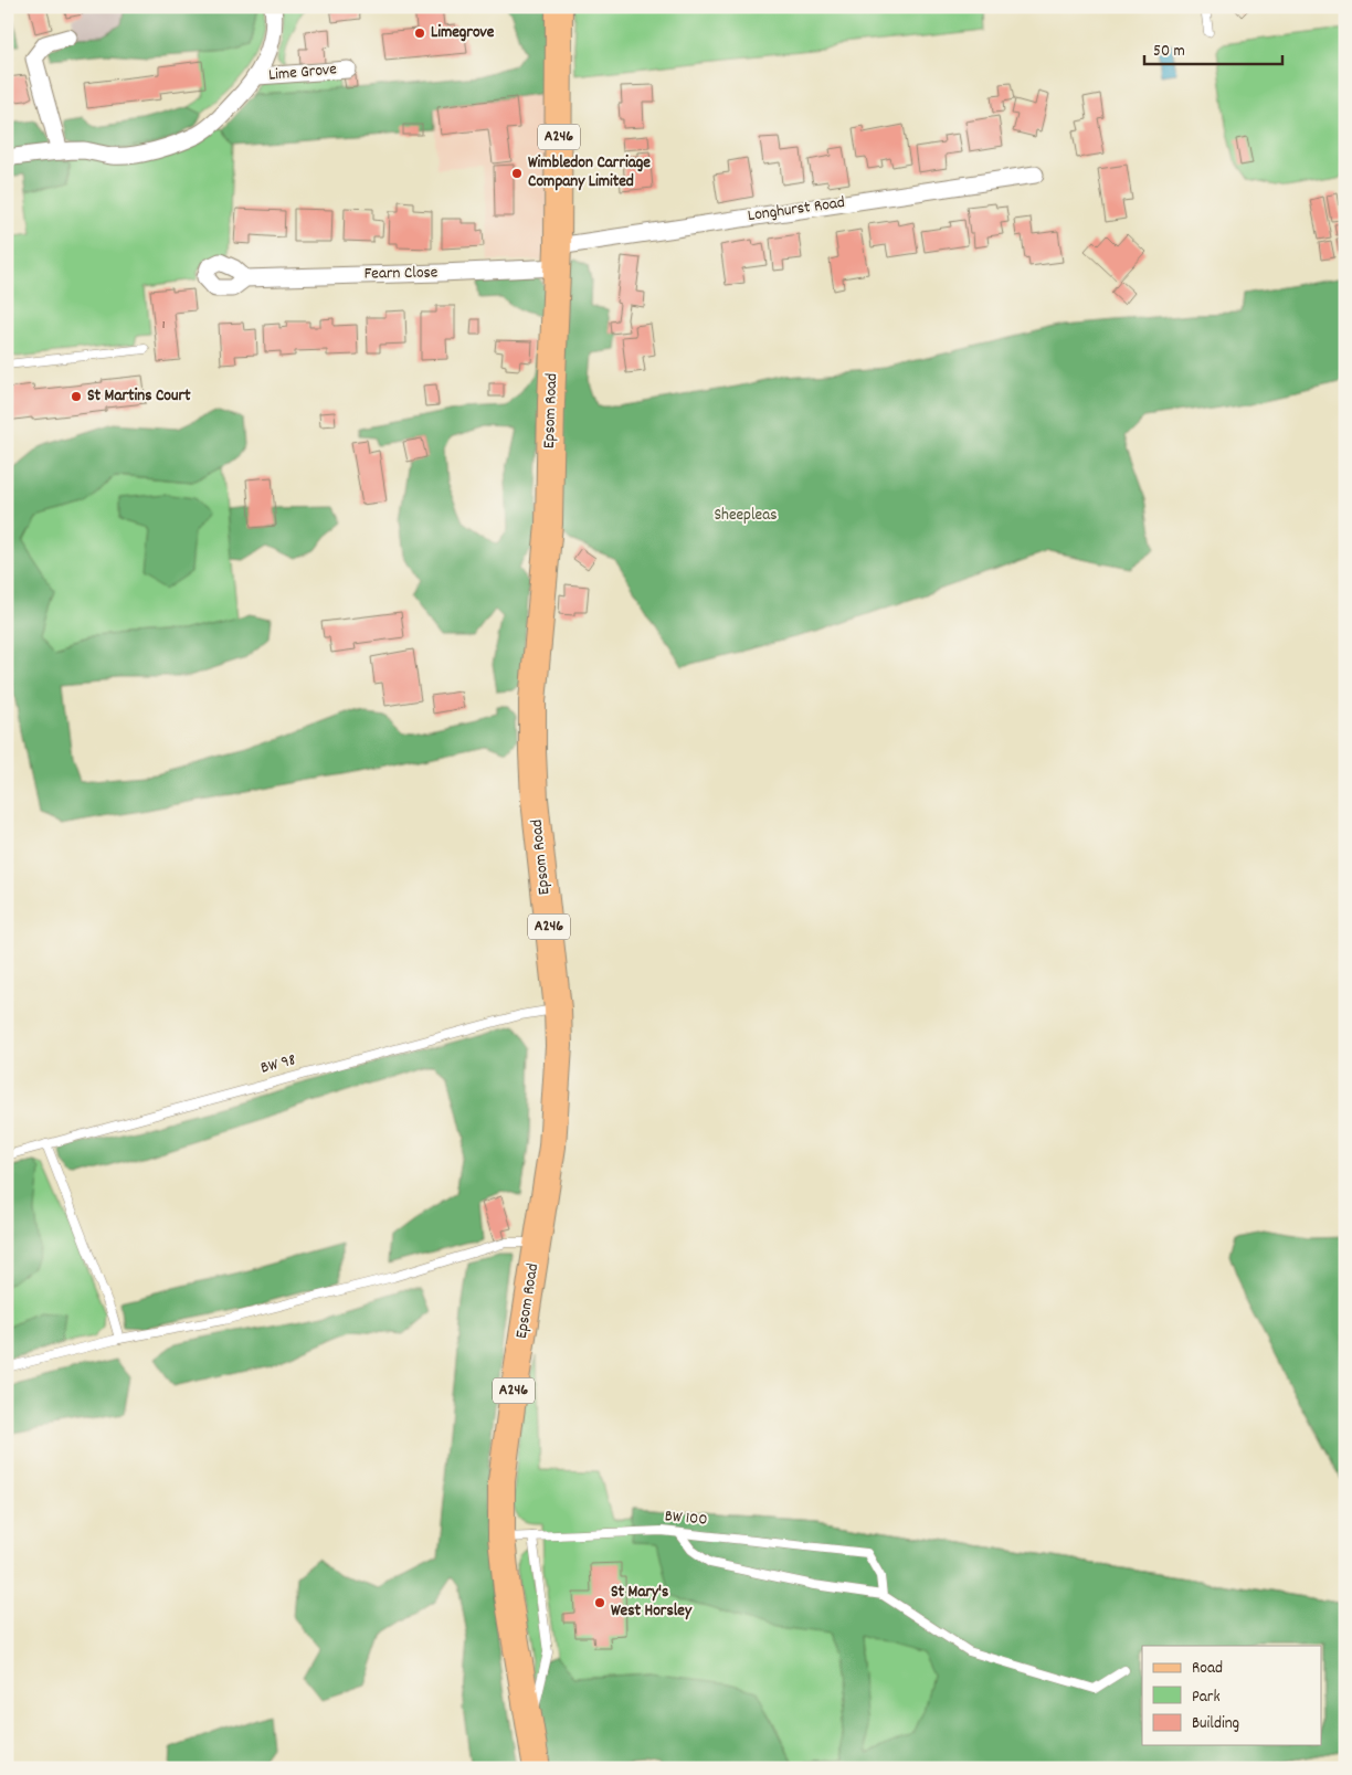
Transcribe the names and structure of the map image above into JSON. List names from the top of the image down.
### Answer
{
  "streets": {
    "main road": ["A246", "Epsom Road"],
    "street": ["Lime Grove", "Longhurst Road", "Fearn Close"],
    "lane": ["BW 98", "BW 100"]
  },
  "crossings": [
    ["Longhurst Road", "Fearn Close"],
    ["Longhurst Road", "Epsom Road"],
    ["Fearn Close", "Epsom Road"],
    ["Epsom Road", "BW 98"],
    ["Epsom Road", "BW 100"]
  ],
  "parks": ["Sheepleas"],
  "places": [
    "Limegrove",
    "Wimbledon Carriage Company Limited",
    "St Martins Court",
    "St Mary's West Horsley"
  ],
  "house_numbers": ["1"],
  "legend": ["Road", "Park", "Building"],
  "scale_bar": "50 m"
}
